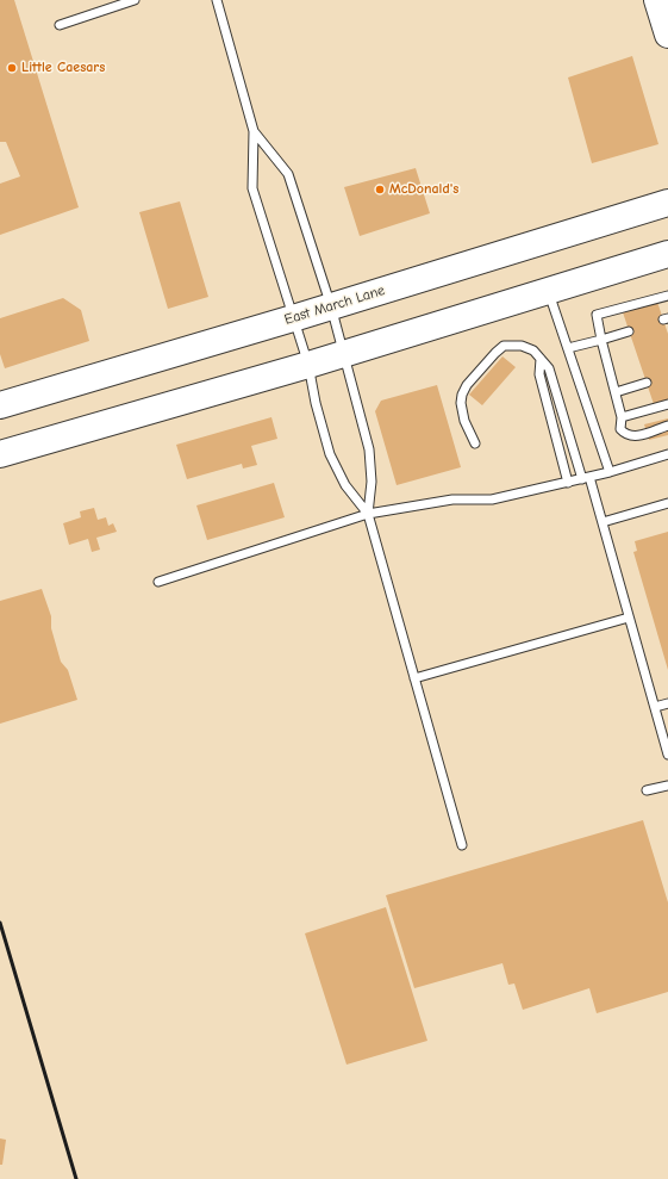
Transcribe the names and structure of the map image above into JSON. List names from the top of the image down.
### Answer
{
  "streets": {
    "main road": ["East March Lane"]
  },
  "places": ["Little Caesars", "McDonald's"]
}
